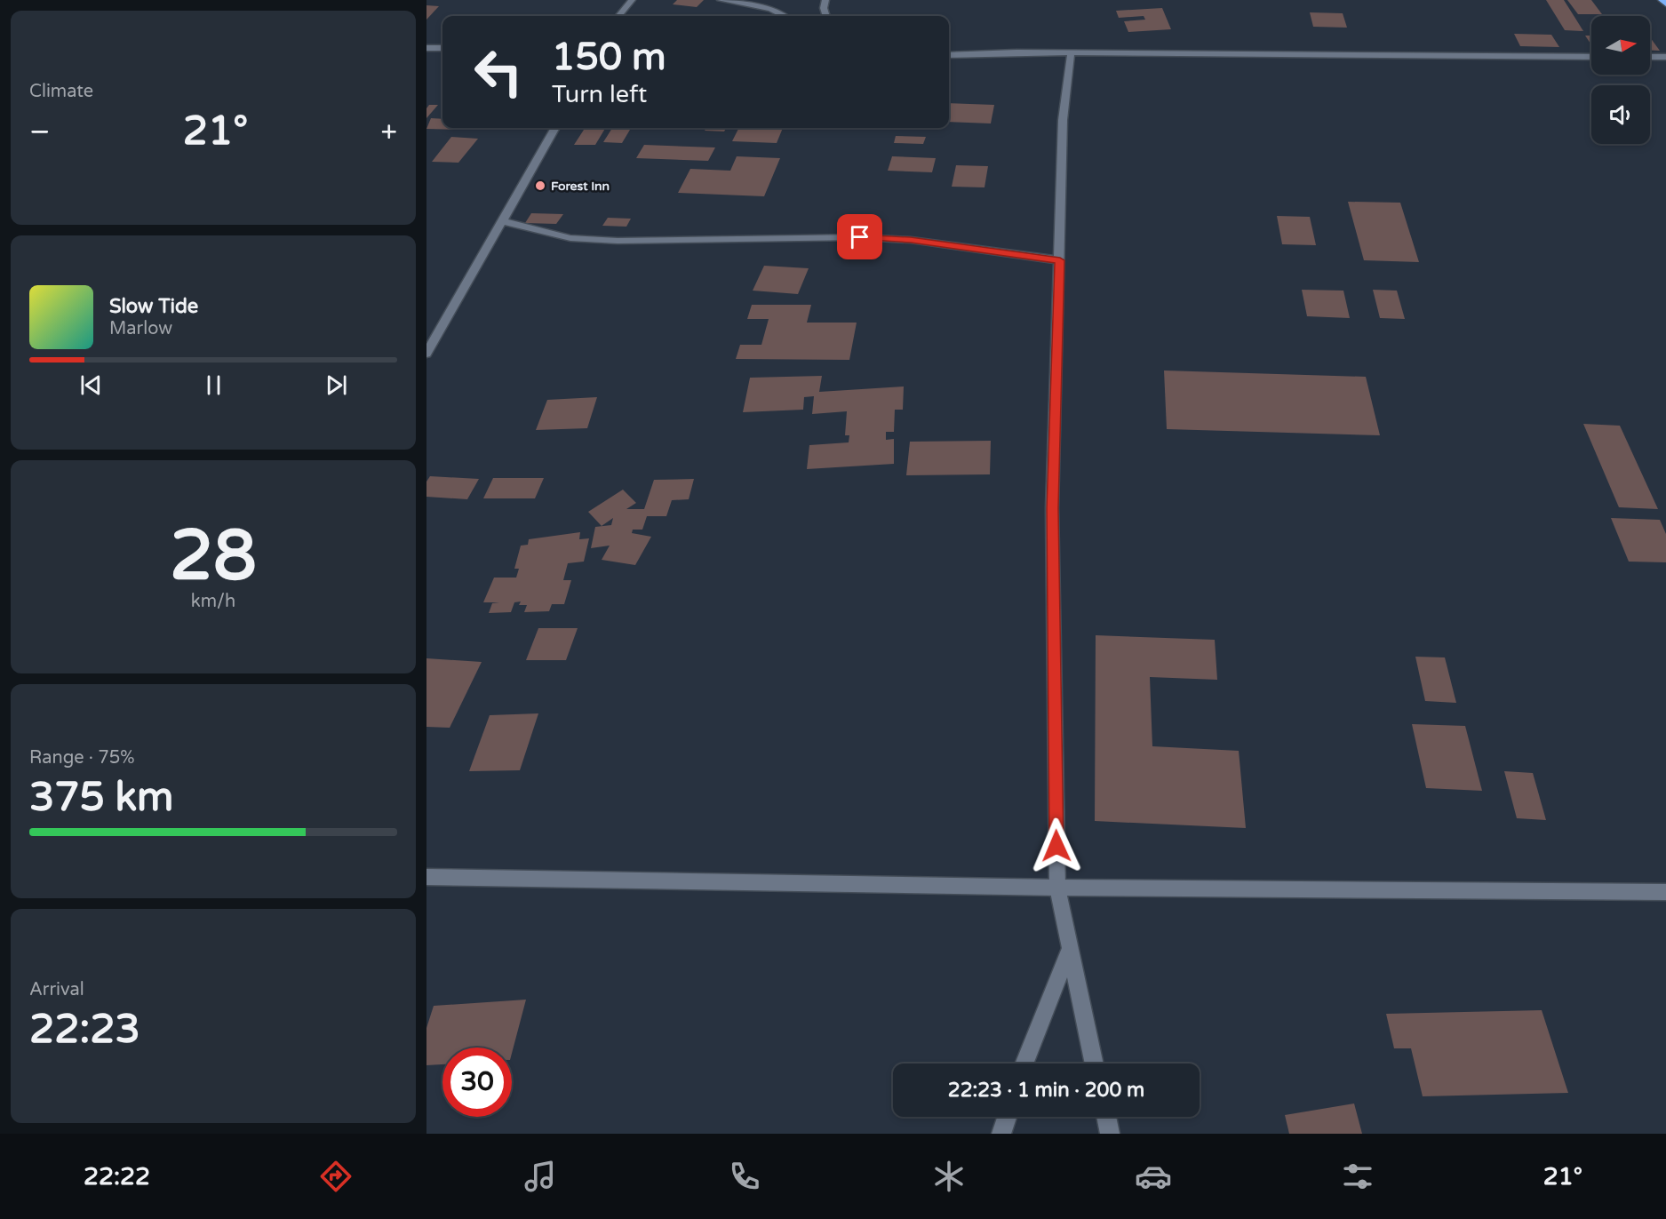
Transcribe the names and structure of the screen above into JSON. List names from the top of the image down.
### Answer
{
  "places": ["Forest Inn"],
  "north": "right",
  "page": {
    "tile": [
      "Climate",
      ["28", "km/h"],
      ["Range · 75%", "375 km"],
      ["Arrival", "22:23"]
    ],
    "turn": ["150 m", "Turn left"],
    "heat": ["−", "21°", "+"],
    "song": ["Slow Tide", "Marlow"],
    "limit": "30",
    "trip": "22:23 · 1 min · 200 m",
    "tabs": ["22:22", "21°"]
  }
}
